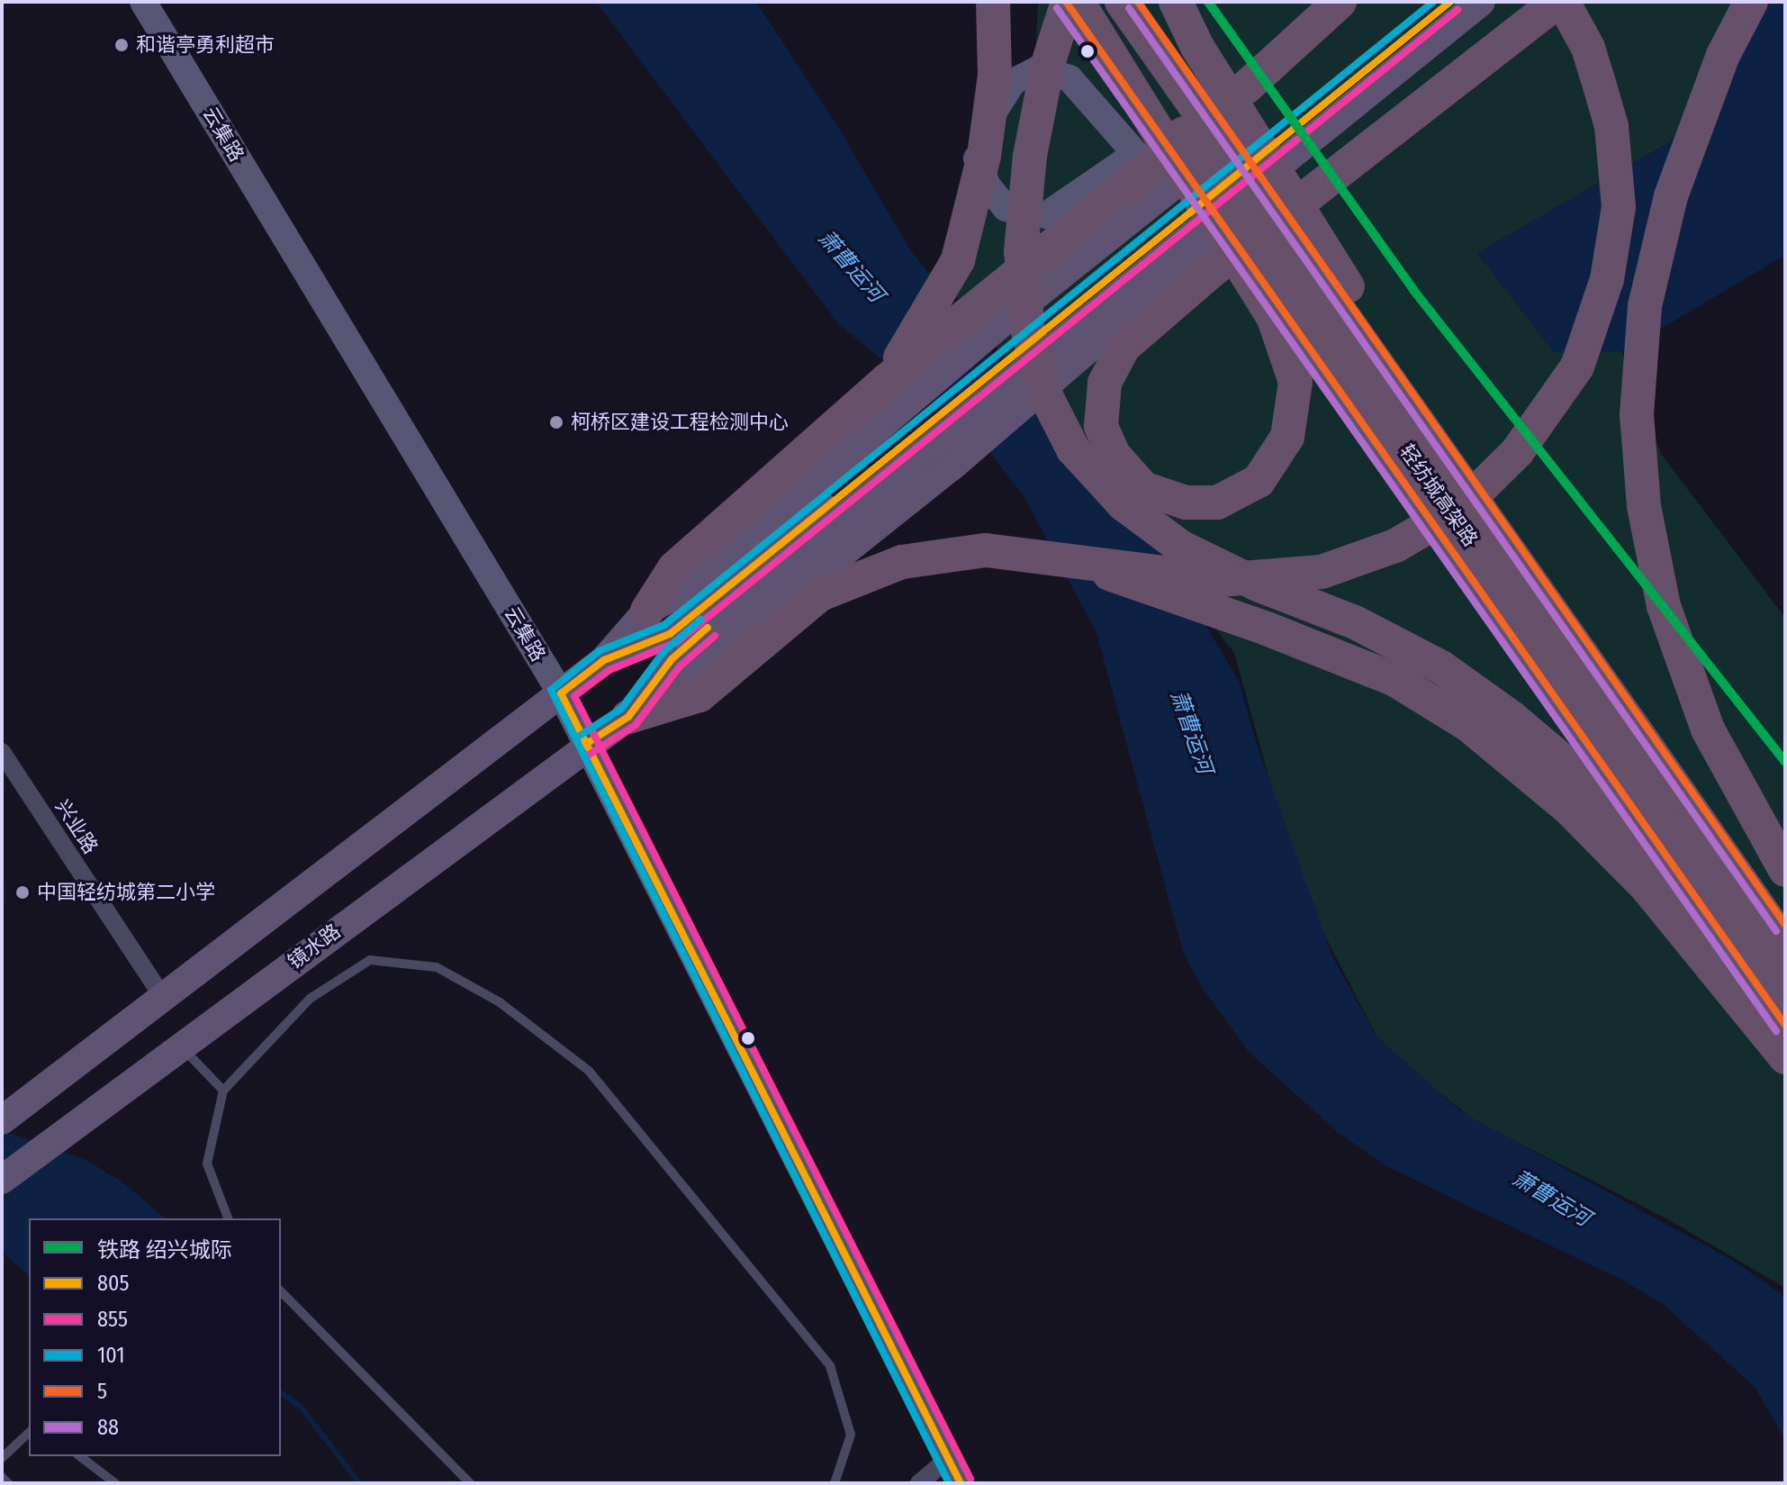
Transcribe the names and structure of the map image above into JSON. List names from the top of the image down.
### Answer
{
  "streets": {
    "highway": ["轻纺城高架路"],
    "main road": ["镜水路"],
    "street": ["云集路", "兴业路"]
  },
  "crossings": [
    ["云集路", "镜水路"]
  ],
  "water": ["萧曹运河"],
  "places": ["和谐亭勇利超市", "柯桥区建设工程检测中心", "中国轻纺城第二小学"],
  "lines": [
    "rail line 绍兴城际",
    "transit line 805",
    "transit line 101",
    "transit line 5",
    "transit line 88",
    "transit line 855"
  ],
  "legend": [
    "铁路 绍兴城际",
    "805",
    "855",
    "101",
    "5",
    "88"
  ]
}
